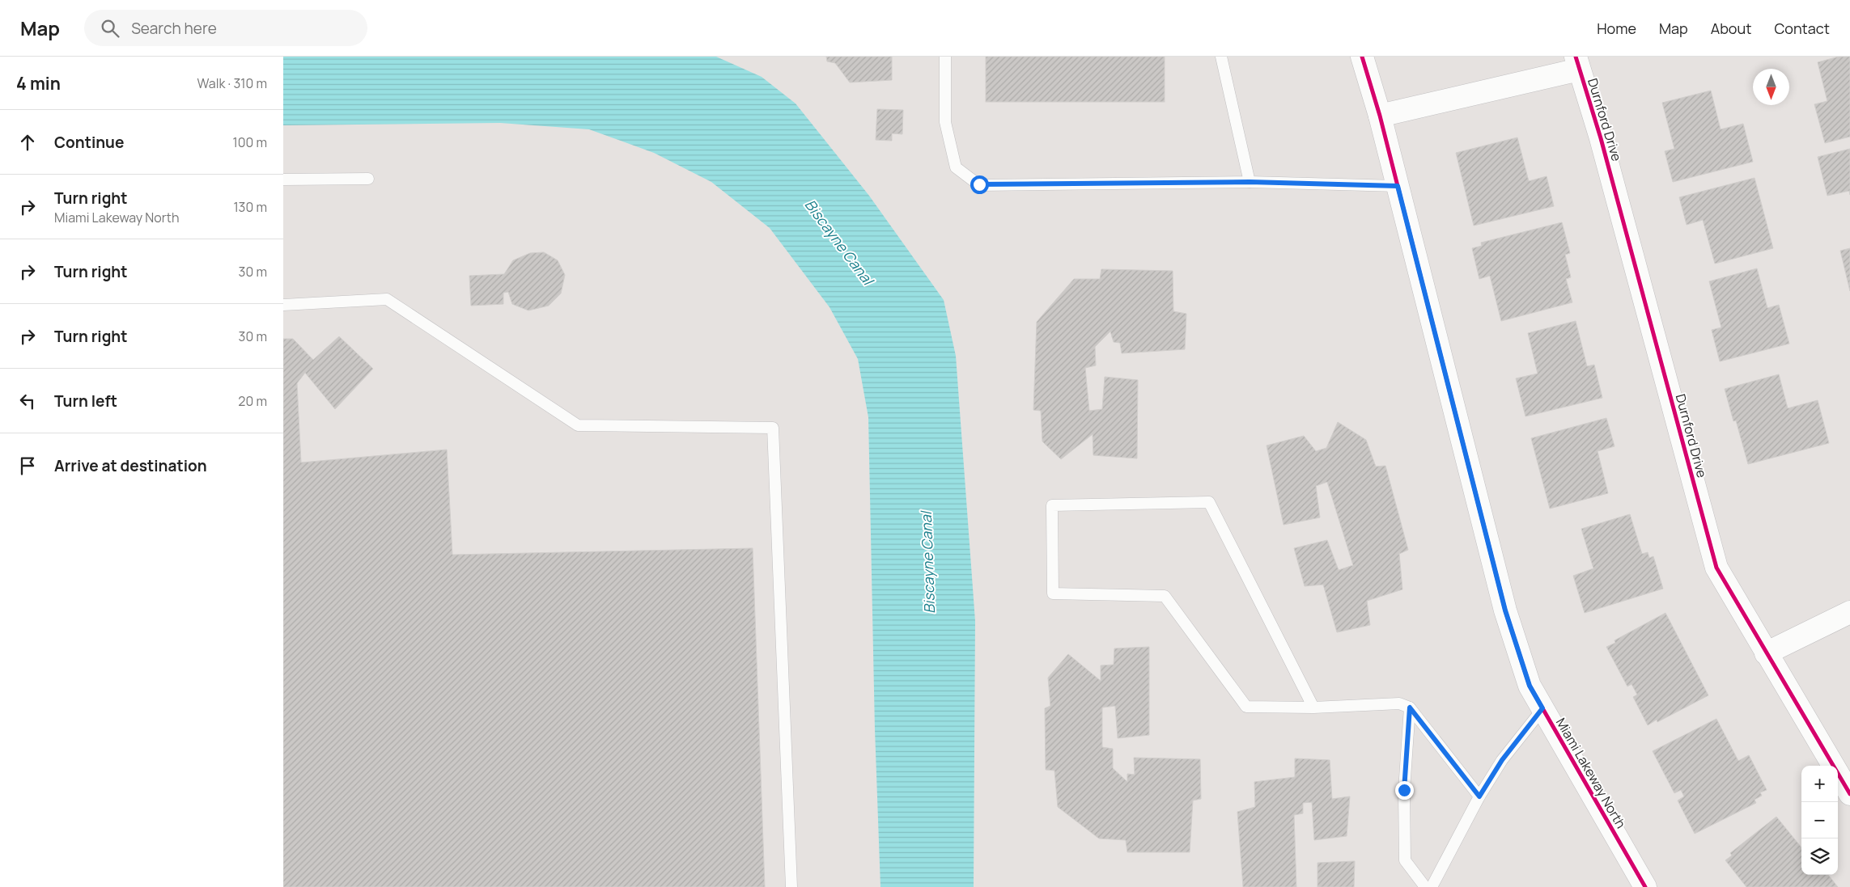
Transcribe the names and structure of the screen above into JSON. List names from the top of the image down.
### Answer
{
  "streets": {
    "street": ["Durnford Drive", "Miami Lakeway North"]
  },
  "crossings": [
    ["Durnford Drive", "Miami Lakeway North"]
  ],
  "water": ["Biscayne Canal"],
  "north": "bottom",
  "page": {
    "header": "Map",
    "search": "Search here",
    "nav": [
      "Home",
      "Map",
      "About",
      "Contact"
    ],
    "heading": ["4 min", "Walk · 310 m"],
    "list": [
      ["Continue", "100 m"],
      ["Turn right", "Miami Lakeway North", "130 m"],
      ["Turn right", "30 m"],
      ["Turn right", "30 m"],
      ["Turn left", "20 m"],
      "Arrive at destination"
    ],
    "map_buttons": ["+", "−"]
  }
}
